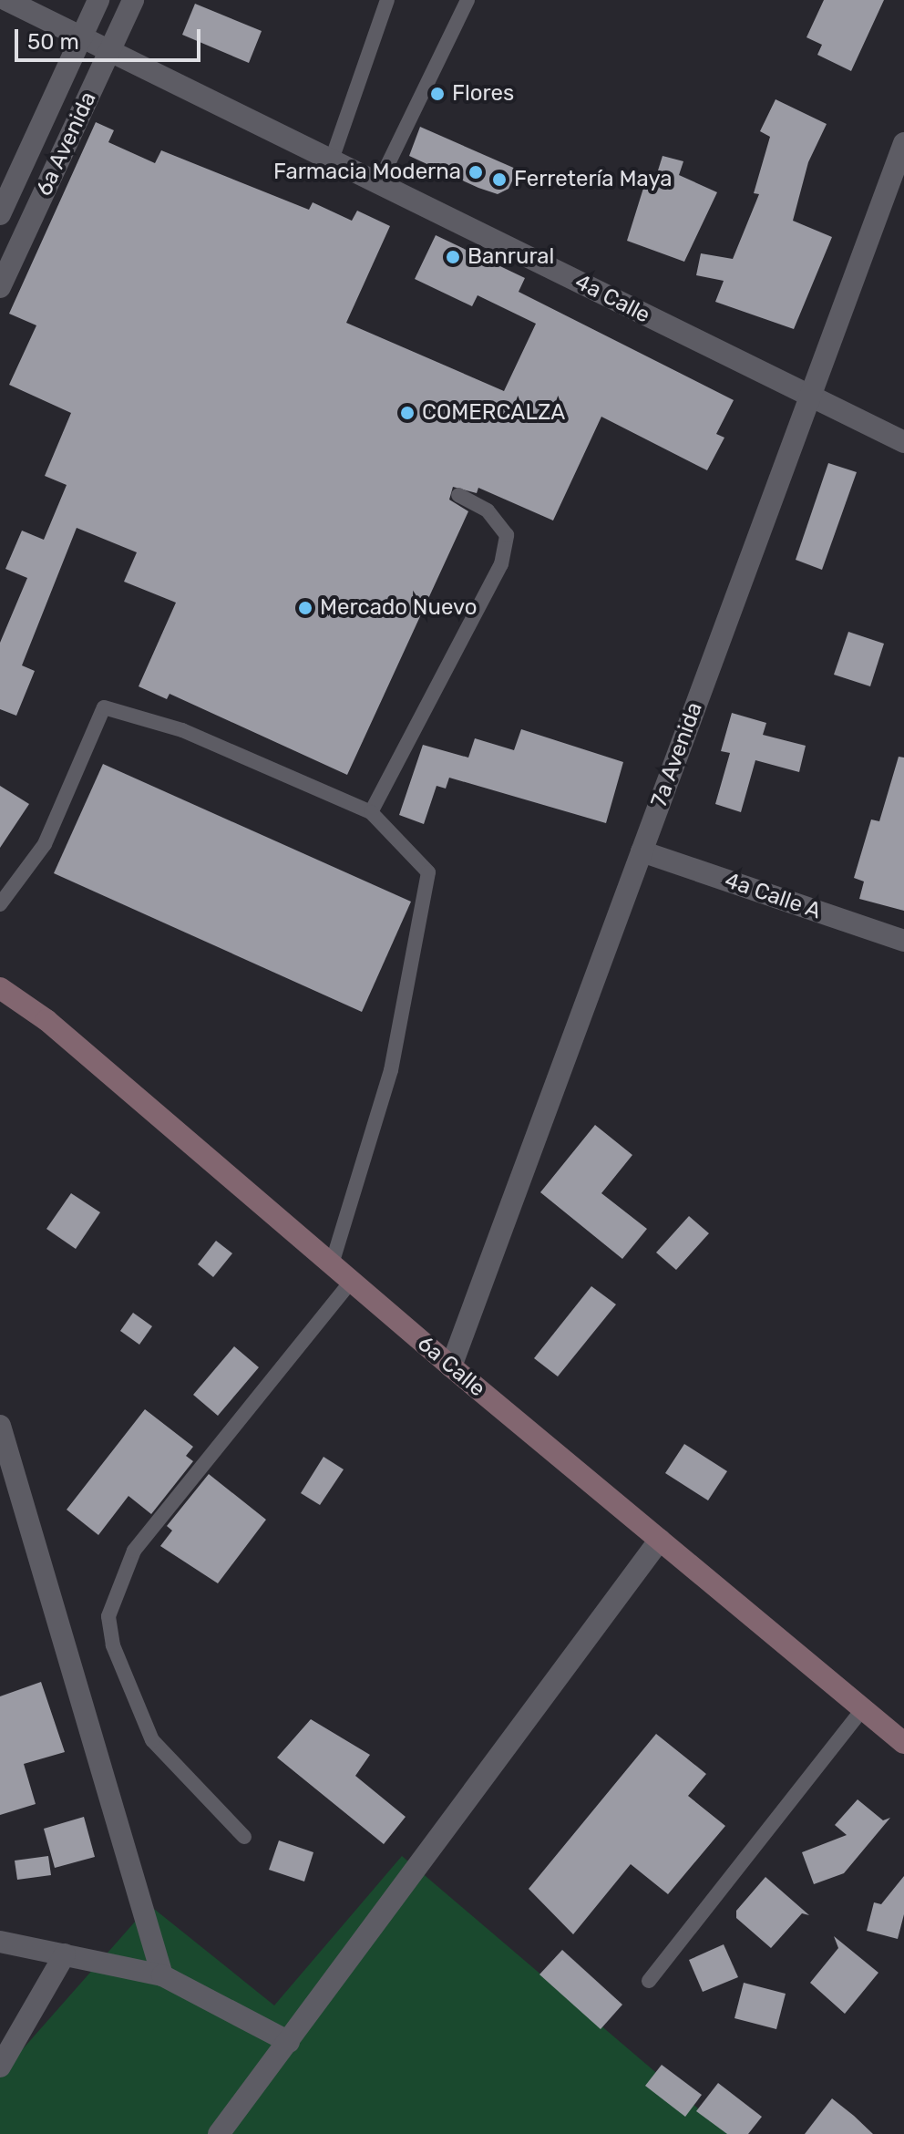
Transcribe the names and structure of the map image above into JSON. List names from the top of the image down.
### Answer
{
  "streets": {
    "main road": ["6a Calle"],
    "street": [
      "6a Avenida",
      "4a Calle",
      "7a Avenida",
      "4a Calle A"
    ]
  },
  "crossings": [
    ["6a Avenida", "4a Calle"],
    ["4a Calle", "7a Avenida"],
    ["7a Avenida", "4a Calle A"],
    ["7a Avenida", "6a Calle"]
  ],
  "places": [
    "Flores",
    "Farmacia Moderna",
    "Ferretería Maya",
    "Banrural",
    "COMERCALZA",
    "Mercado Nuevo"
  ],
  "scale_bar": "50 m"
}
